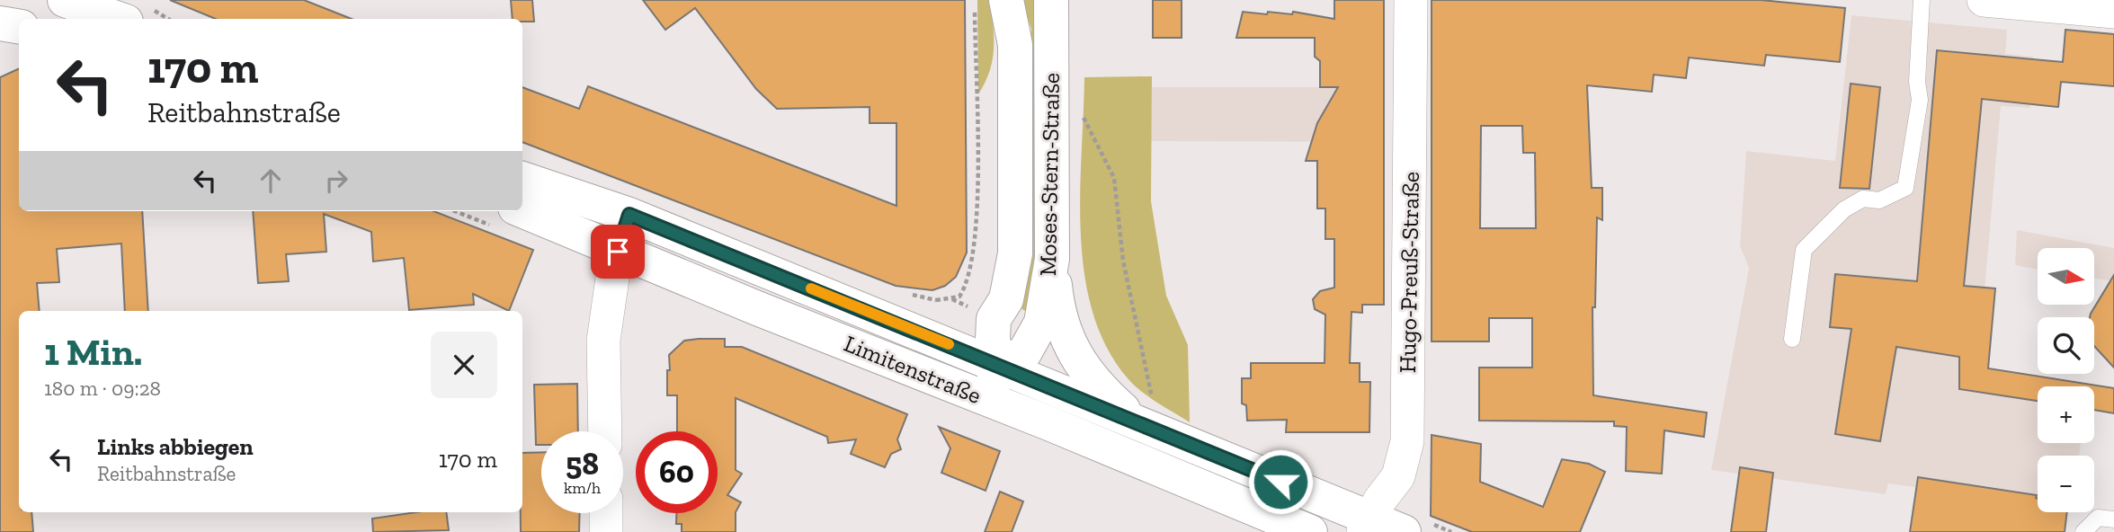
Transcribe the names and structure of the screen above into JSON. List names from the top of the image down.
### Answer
{
  "streets": {
    "main road": ["Moses-Stern-Straße", "Limitenstraße"],
    "street": ["Hugo-Preuß-Straße"]
  },
  "crossings": [
    ["Moses-Stern-Straße", "Limitenstraße"],
    ["Hugo-Preuß-Straße", "Limitenstraße"]
  ],
  "north": "right",
  "page": {
    "turn": ["170 m", "Reitbahnstraße"],
    "map_buttons": ["+", "−"],
    "heading": ["1 Min.", "180 m · 09:28"],
    "list": [
      {
        "name": "Links abbiegen",
        "note": "Reitbahnstraße",
        "value": "170 m"
      }
    ],
    "speed": "58 km/h",
    "limit": "60"
  }
}
